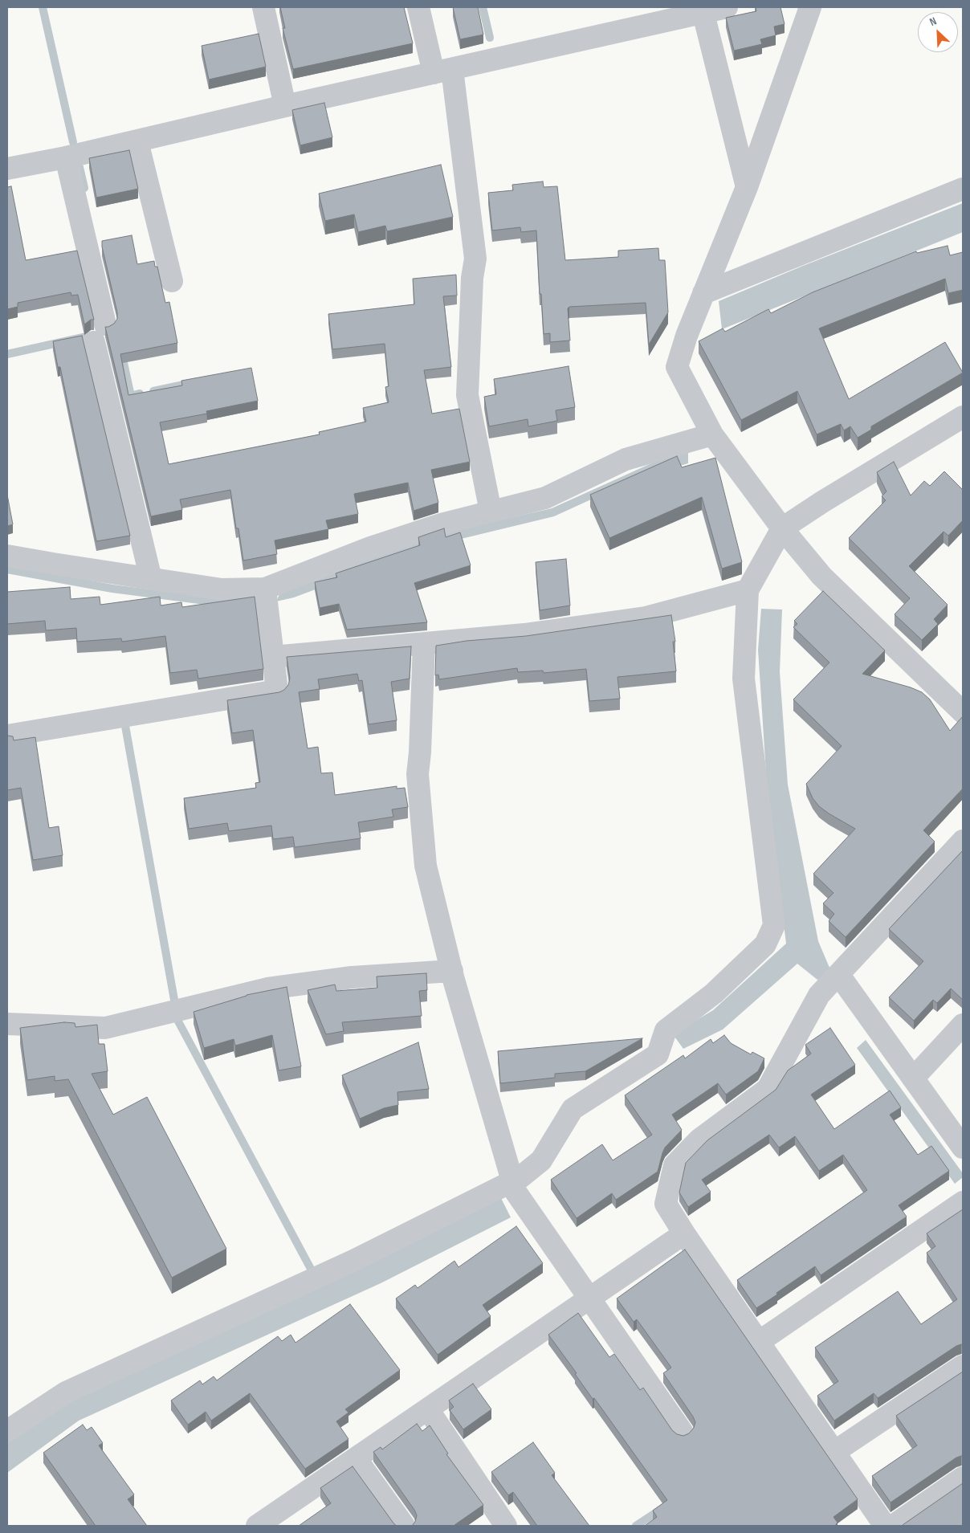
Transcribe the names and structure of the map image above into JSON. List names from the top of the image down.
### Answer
{
  "north": "top left"
}
